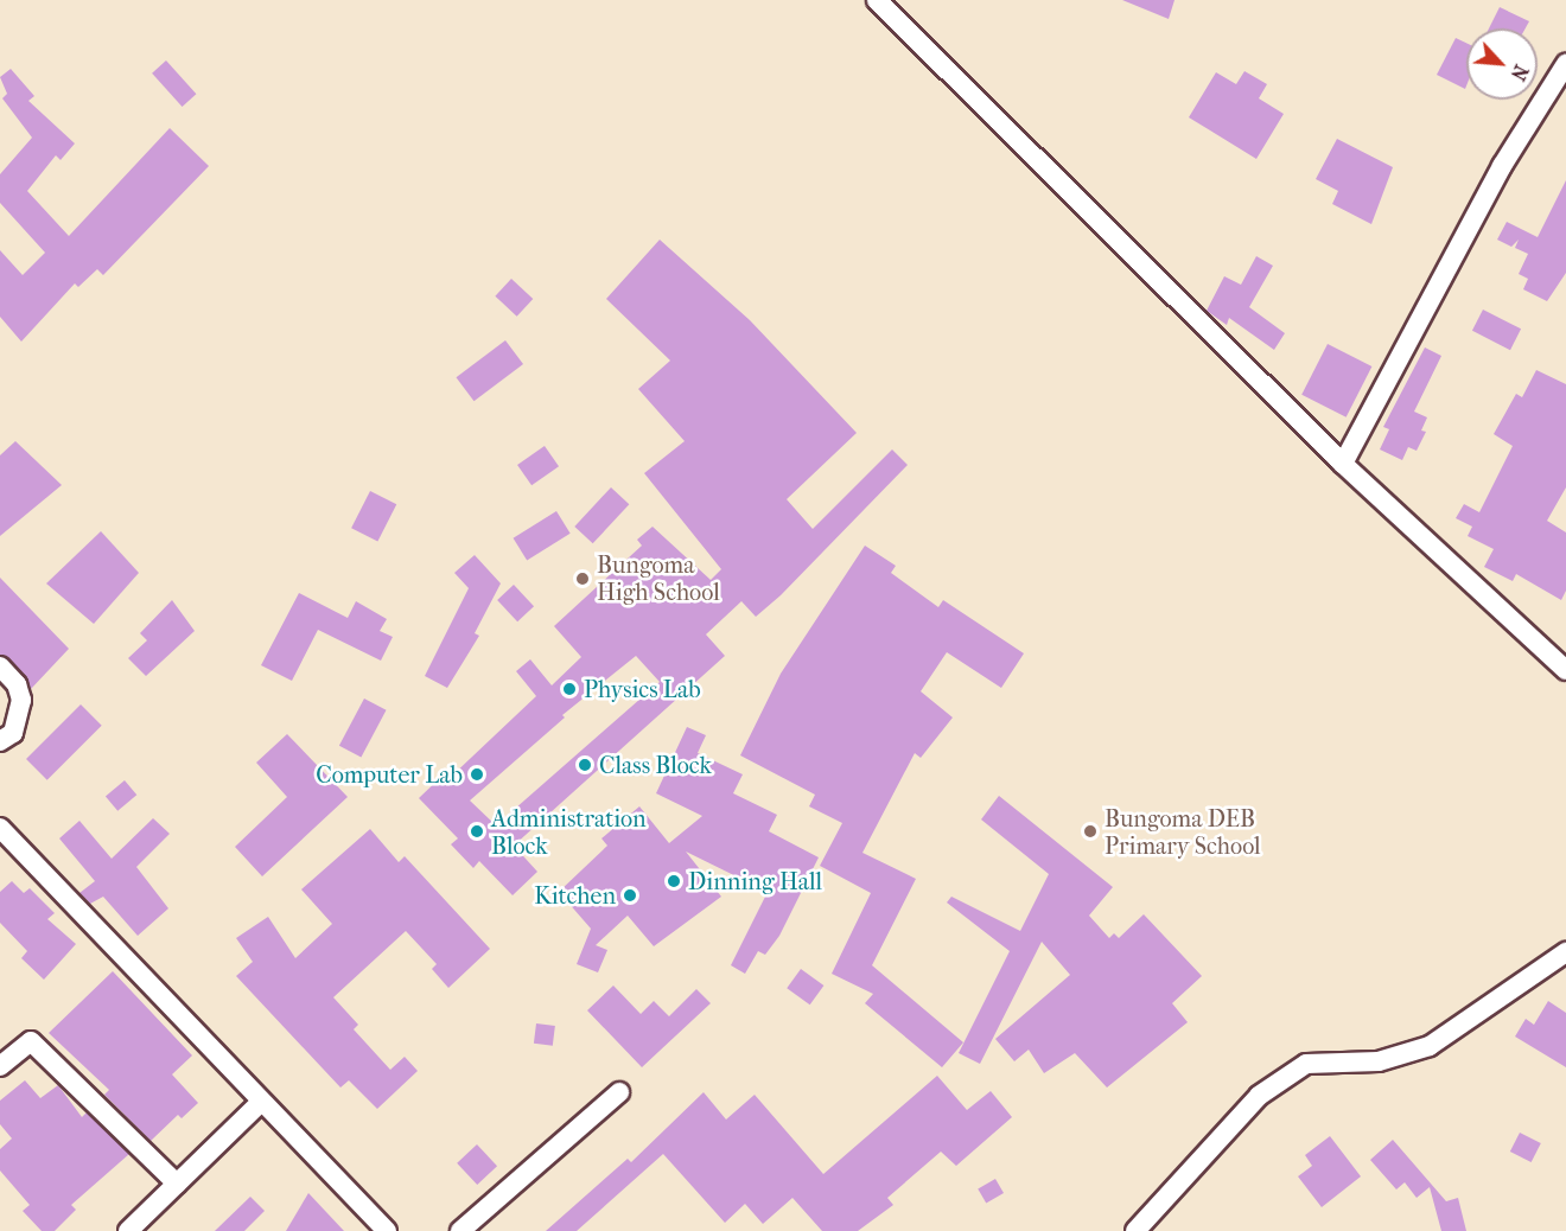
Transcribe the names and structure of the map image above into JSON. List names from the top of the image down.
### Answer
{
  "places": [
    "Bungoma High School",
    "Physics Lab",
    "Class Block",
    "Computer Lab",
    "Administration Block",
    "Bungoma DEB Primary School",
    "Dinning Hall",
    "Kitchen"
  ],
  "north": "bottom right"
}
